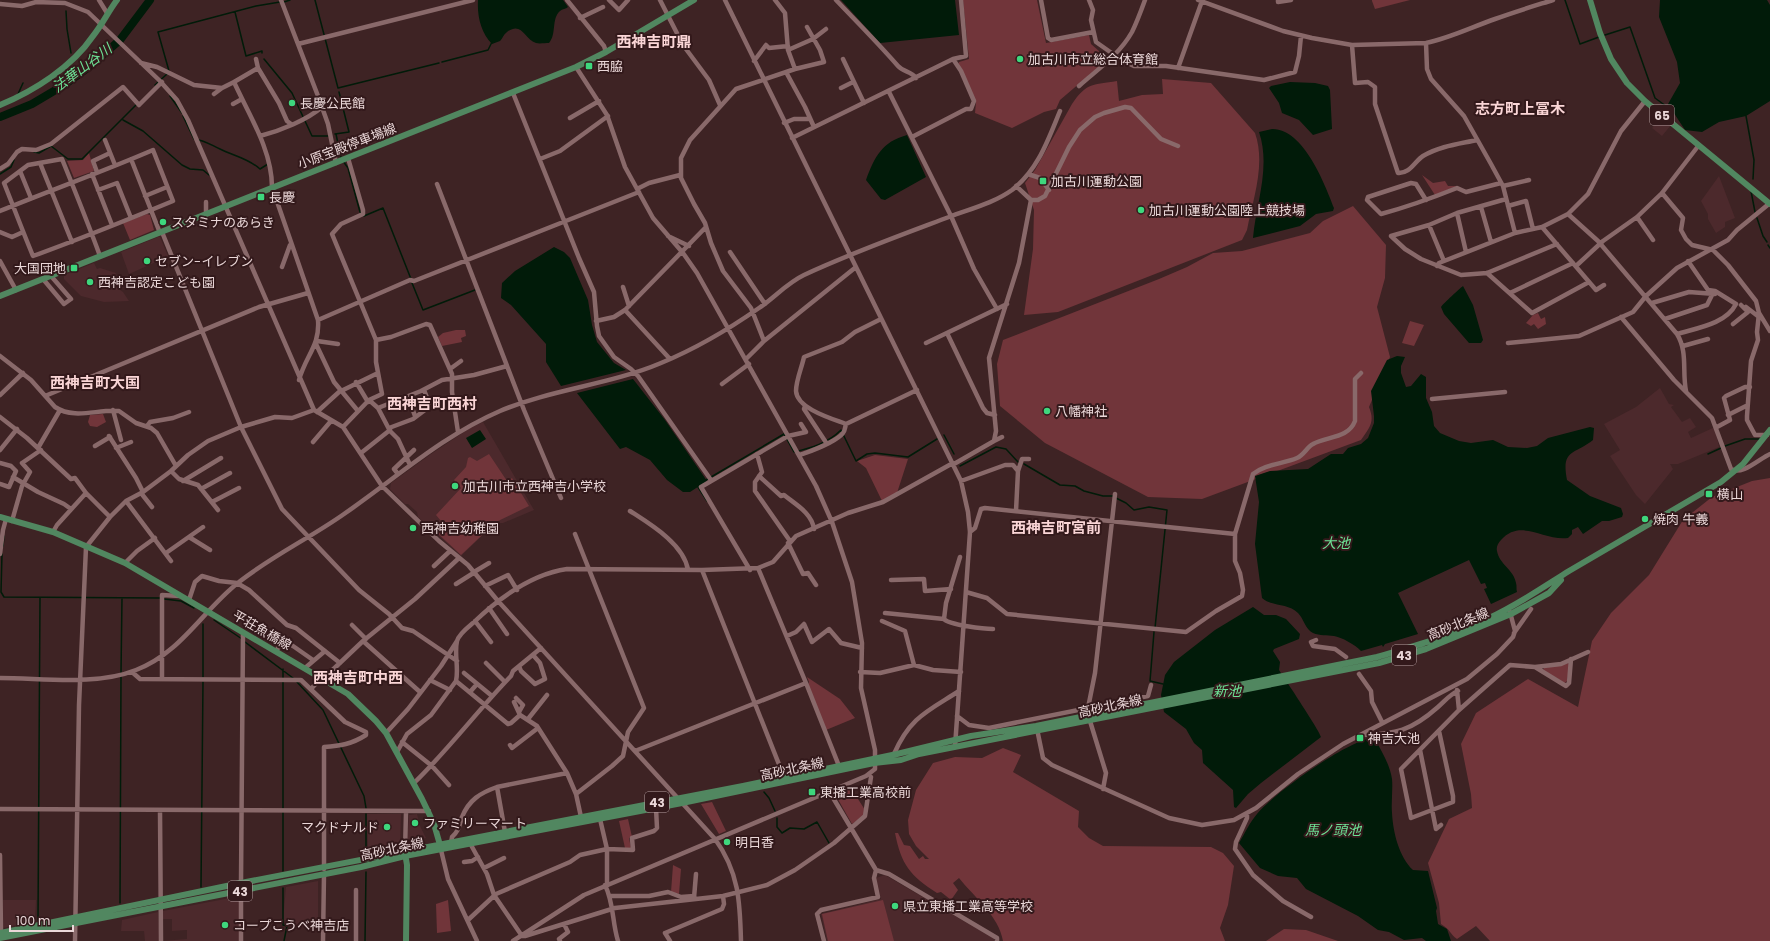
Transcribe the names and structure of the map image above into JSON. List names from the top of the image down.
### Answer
{
  "streets": {
    "main road": [
      "65",
      "小原宝殿停車場線",
      "高砂北条線",
      "平荘魚橋線",
      "43"
    ]
  },
  "crossings": [
    ["高砂北条線", "平荘魚橋線"]
  ],
  "districts": [
    "西神吉町鼎",
    "志方町上冨木",
    "西神吉町大国",
    "西神吉町西村",
    "西神吉町宮前",
    "西神吉町中西"
  ],
  "water": [
    "法華山谷川",
    "大池",
    "新池",
    "馬ノ頭池"
  ],
  "places": {
    "other": [
      "加古川市立総合体育館",
      "長慶公民館",
      "加古川運動公園陸上競技場",
      "スタミナのあらき",
      "セブン-イレブン",
      "西神吉認定こども園",
      "八幡神社",
      "加古川市立西神吉小学校",
      "焼肉 牛義",
      "西神吉幼稚園",
      "ファミリーマート",
      "マクドナルド",
      "明日香",
      "県立東播工業高等学校",
      "コープこうべ神吉店"
    ],
    "transit": [
      "西脇",
      "加古川運動公園",
      "長慶",
      "大国団地",
      "横山",
      "神吉大池",
      "東播工業高校前"
    ]
  },
  "scale_bar": "100 m"
}
